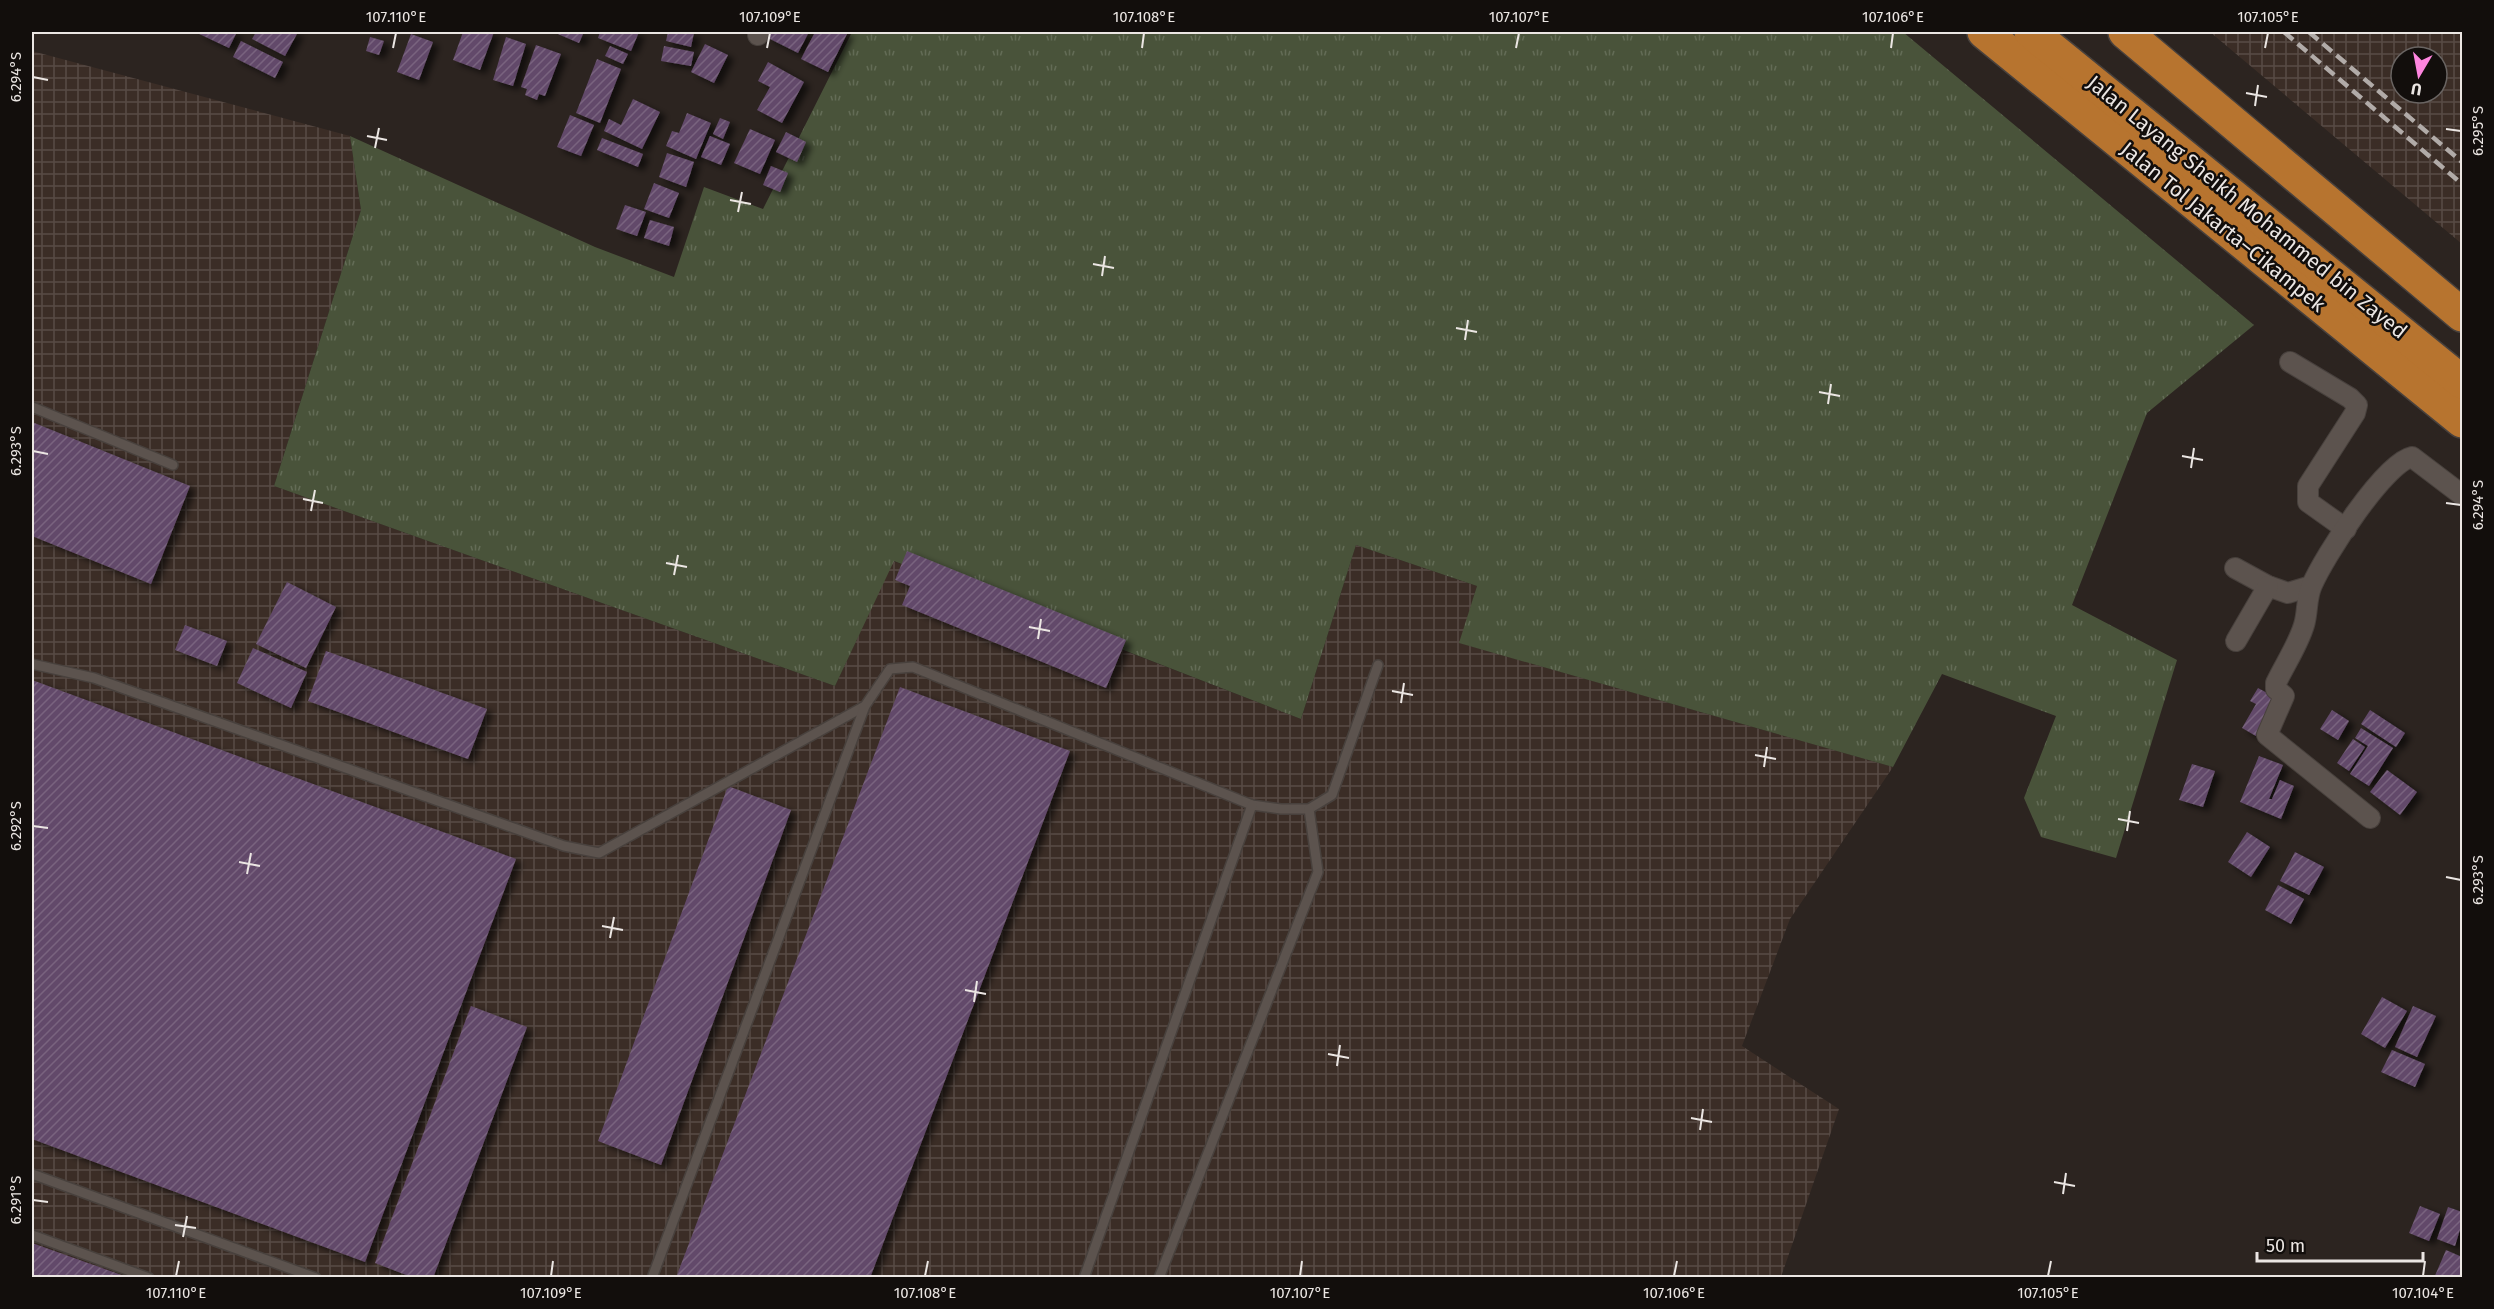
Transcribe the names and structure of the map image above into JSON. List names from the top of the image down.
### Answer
{
  "streets": {
    "highway": ["Jalan Layang Sheikh Mohammed bin Zayed", "Jalan Tol Jakarta–Cikampek"]
  },
  "scale_bar": "50 m",
  "north": "bottom",
  "coordinates": [
    "107.110°E",
    "107.109°E",
    "107.108°E",
    "107.107°E",
    "107.106°E",
    "107.105°E",
    "6.294°S",
    "6.295°S",
    "6.293°S",
    "6.292°S",
    "6.291°S",
    "107.104°E"
  ]
}
